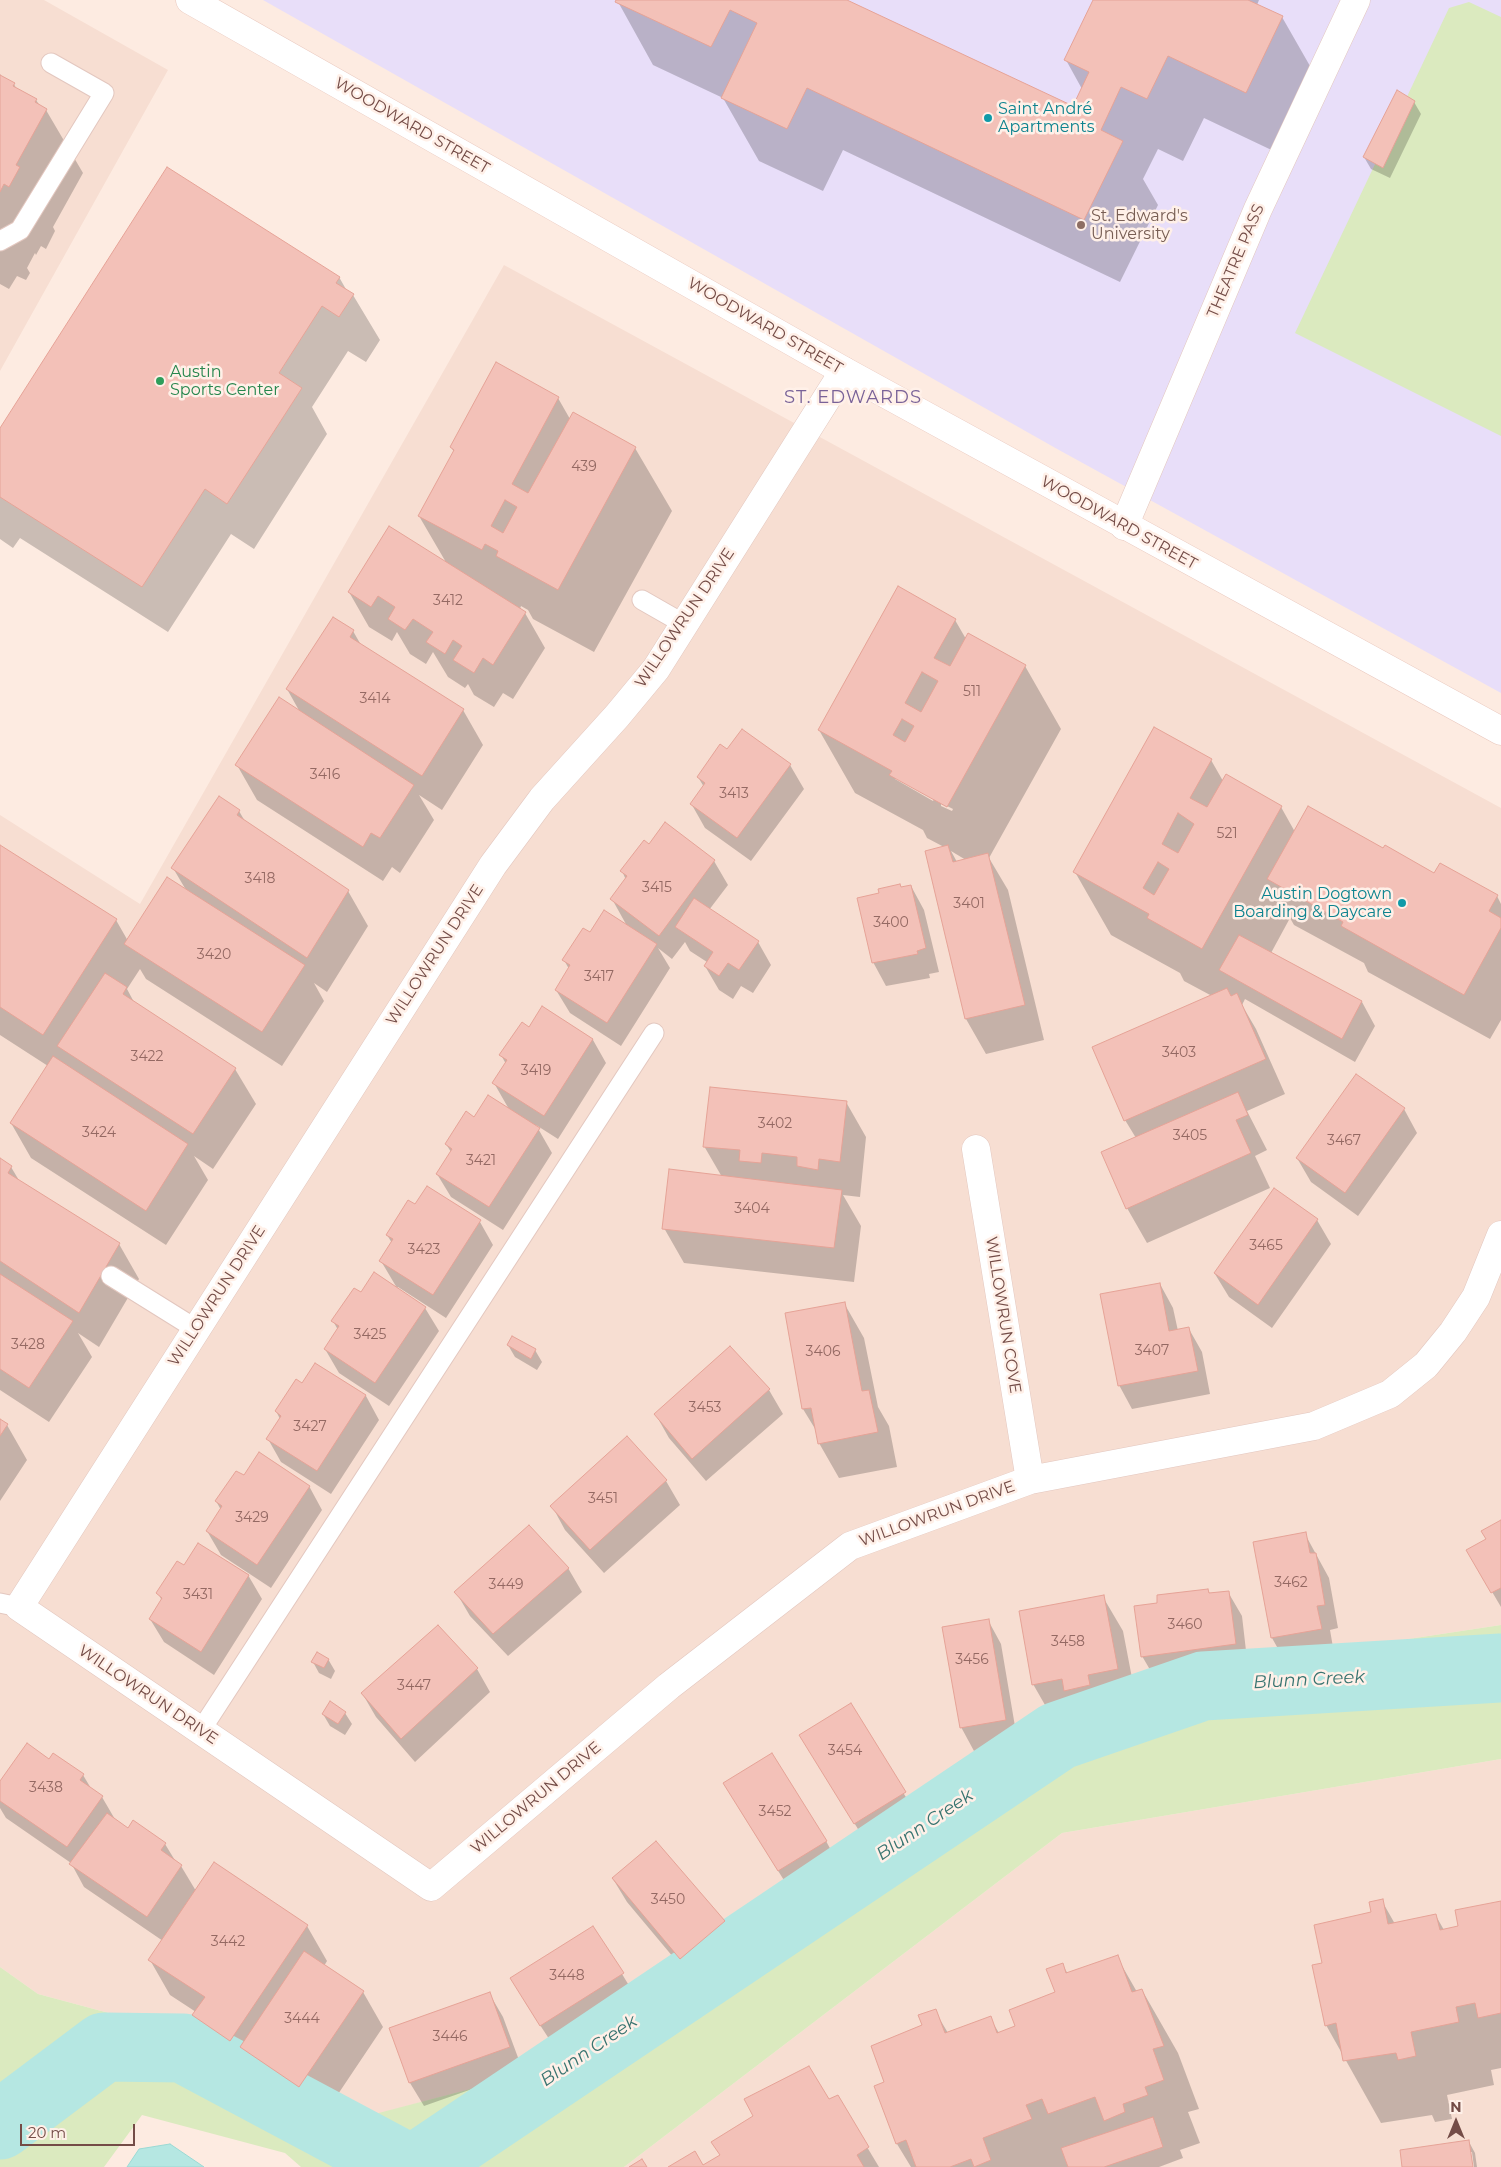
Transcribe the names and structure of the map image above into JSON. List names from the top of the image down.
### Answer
{
  "streets": {
    "street": [
      "WOODWARD STREET",
      "THEATRE PASS",
      "WILLOWRUN DRIVE",
      "WILLOWRUN COVE"
    ]
  },
  "crossings": [
    ["WOODWARD STREET", "THEATRE PASS"],
    ["WOODWARD STREET", "WILLOWRUN DRIVE"],
    ["WILLOWRUN DRIVE", "WILLOWRUN COVE"]
  ],
  "districts": ["ST. EDWARDS"],
  "water": ["Blunn Creek"],
  "places": [
    "Saint André Apartments",
    "St. Edward's University",
    "Austin Sports Center",
    "Austin Dogtown Boarding & Daycare"
  ],
  "house_numbers": [
    "439",
    "3412",
    "511",
    "3414",
    "3416",
    "3413",
    "521",
    "3418",
    "3415",
    "3401",
    "3400",
    "3420",
    "3417",
    "3403",
    "3422",
    "3419",
    "3402",
    "3424",
    "3405",
    "3467",
    "3421",
    "3404",
    "3465",
    "3423",
    "3425",
    "3428",
    "3407",
    "3406",
    "3453",
    "3427",
    "3451",
    "3429",
    "3462",
    "3449",
    "3431",
    "3460",
    "3458",
    "3456",
    "3447",
    "3454",
    "3438",
    "3452",
    "3450",
    "3442",
    "3448",
    "3444",
    "3446"
  ],
  "scale_bar": "20 m",
  "north": "top"
}
